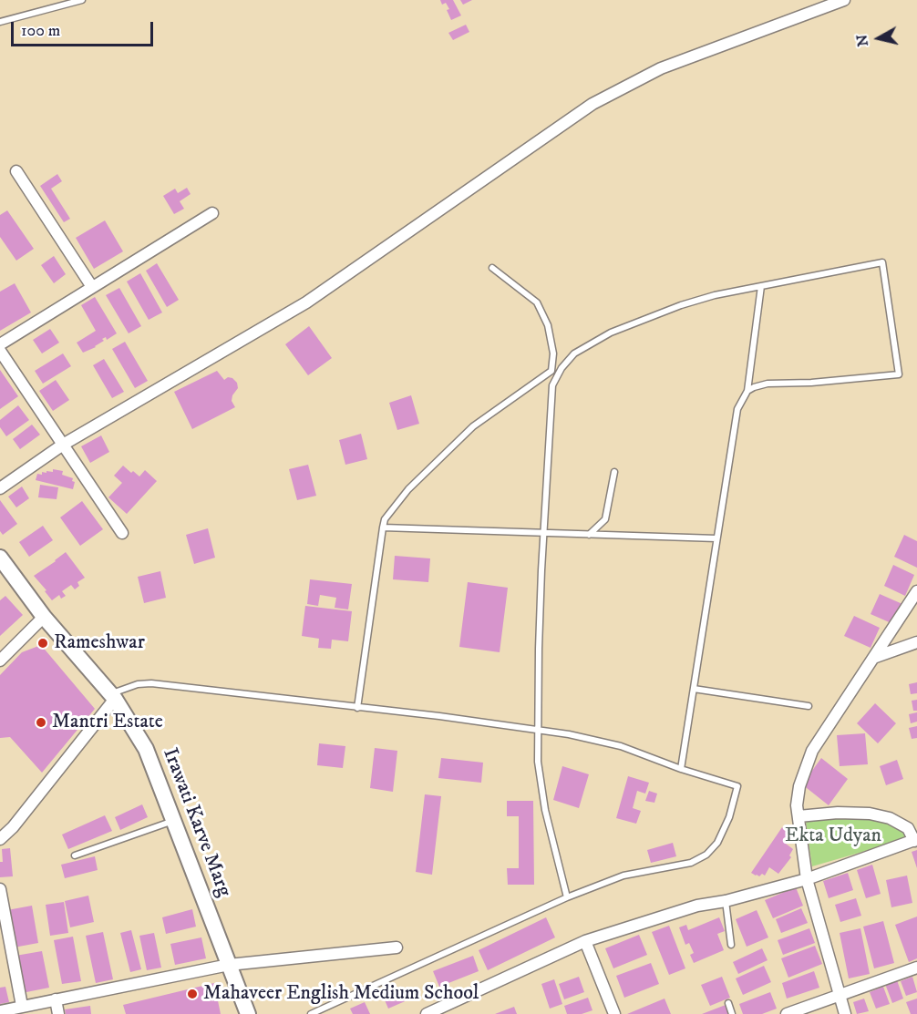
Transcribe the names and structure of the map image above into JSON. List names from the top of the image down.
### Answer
{
  "streets": {
    "main road": ["Irawati Karve Marg"]
  },
  "parks": ["Ekta Udyan"],
  "places": ["Rameshwar", "Mantri Estate", "Mahaveer English Medium School"],
  "scale_bar": "100 m",
  "north": "left"
}
